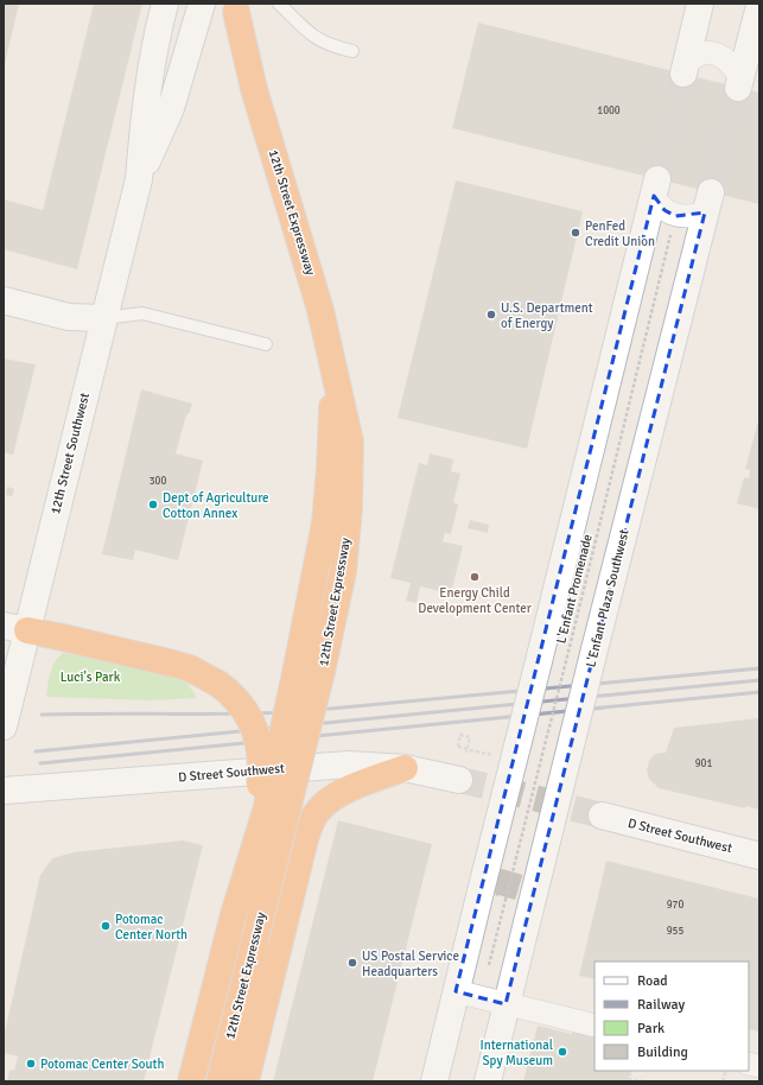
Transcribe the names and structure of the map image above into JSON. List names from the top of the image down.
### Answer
{
  "streets": {
    "highway": ["12th Street Expressway"],
    "street": ["12th Street Southwest", "L'Enfant Plaza Southwest", "D Street Southwest"],
    "path": ["L'Enfant Promenade"]
  },
  "crossings": [
    ["L'Enfant Promenade", "L'Enfant Plaza Southwest"]
  ],
  "parks": ["Luci's Park"],
  "places": [
    "PenFed Credit Union",
    "U.S. Department of Energy",
    "Dept of Agriculture Cotton Annex",
    "Energy Child Development Center",
    "Potomac Center North",
    "US Postal Service Headquarters",
    "International Spy Museum",
    "Potomac Center South"
  ],
  "house_numbers": [
    "1000",
    "300",
    "901",
    "970",
    "955"
  ],
  "legend": [
    "Road",
    "Railway",
    "Park",
    "Building"
  ]
}
